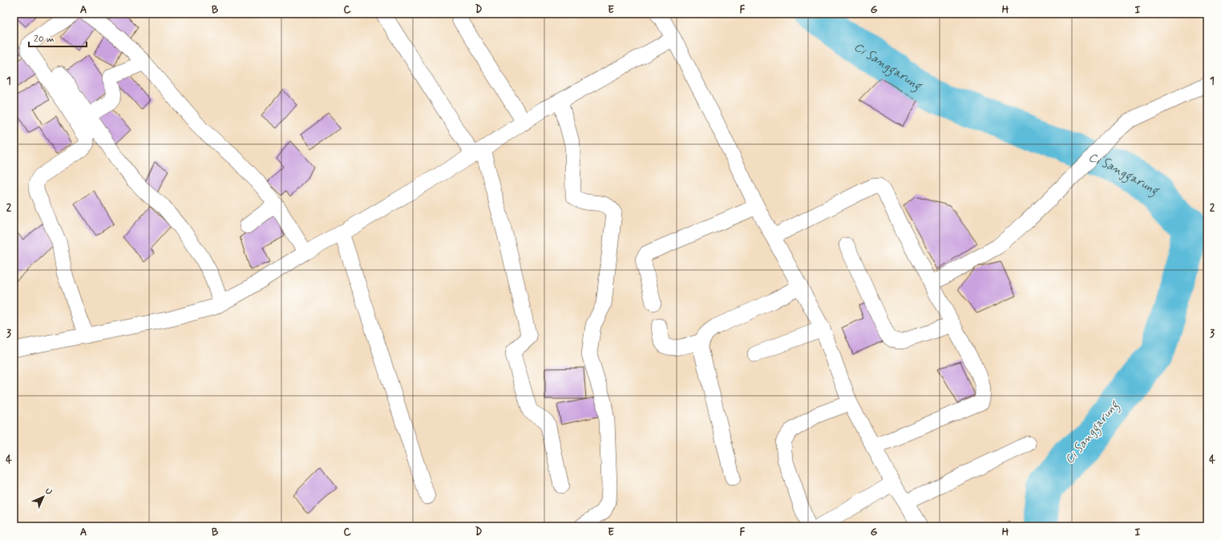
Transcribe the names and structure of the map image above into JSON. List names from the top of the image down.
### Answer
{
  "water": ["Ci Sanggarung"],
  "scale_bar": "20 m",
  "north": "top right",
  "grid": {
    "columns": [
      "A",
      "B",
      "C",
      "D",
      "E",
      "F",
      "G",
      "H",
      "I"
    ],
    "rows": [
      "1",
      "2",
      "3",
      "4"
    ]
  }
}
